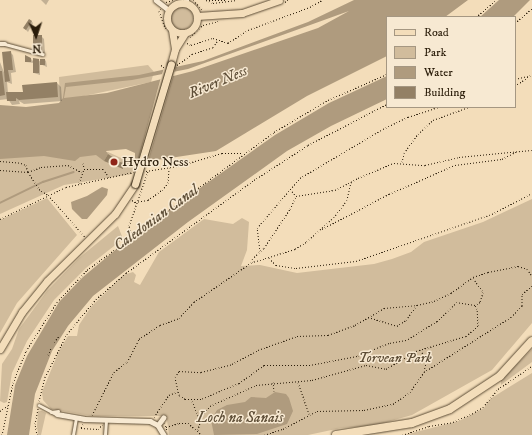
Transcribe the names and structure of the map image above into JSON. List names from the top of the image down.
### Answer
{
  "water": ["River Ness", "Caledonian Canal", "Loch na Sanais"],
  "parks": ["Torvean Park"],
  "places": ["Hydro Ness"],
  "legend": [
    "Road",
    "Park",
    "Water",
    "Building"
  ],
  "north": "bottom"
}
